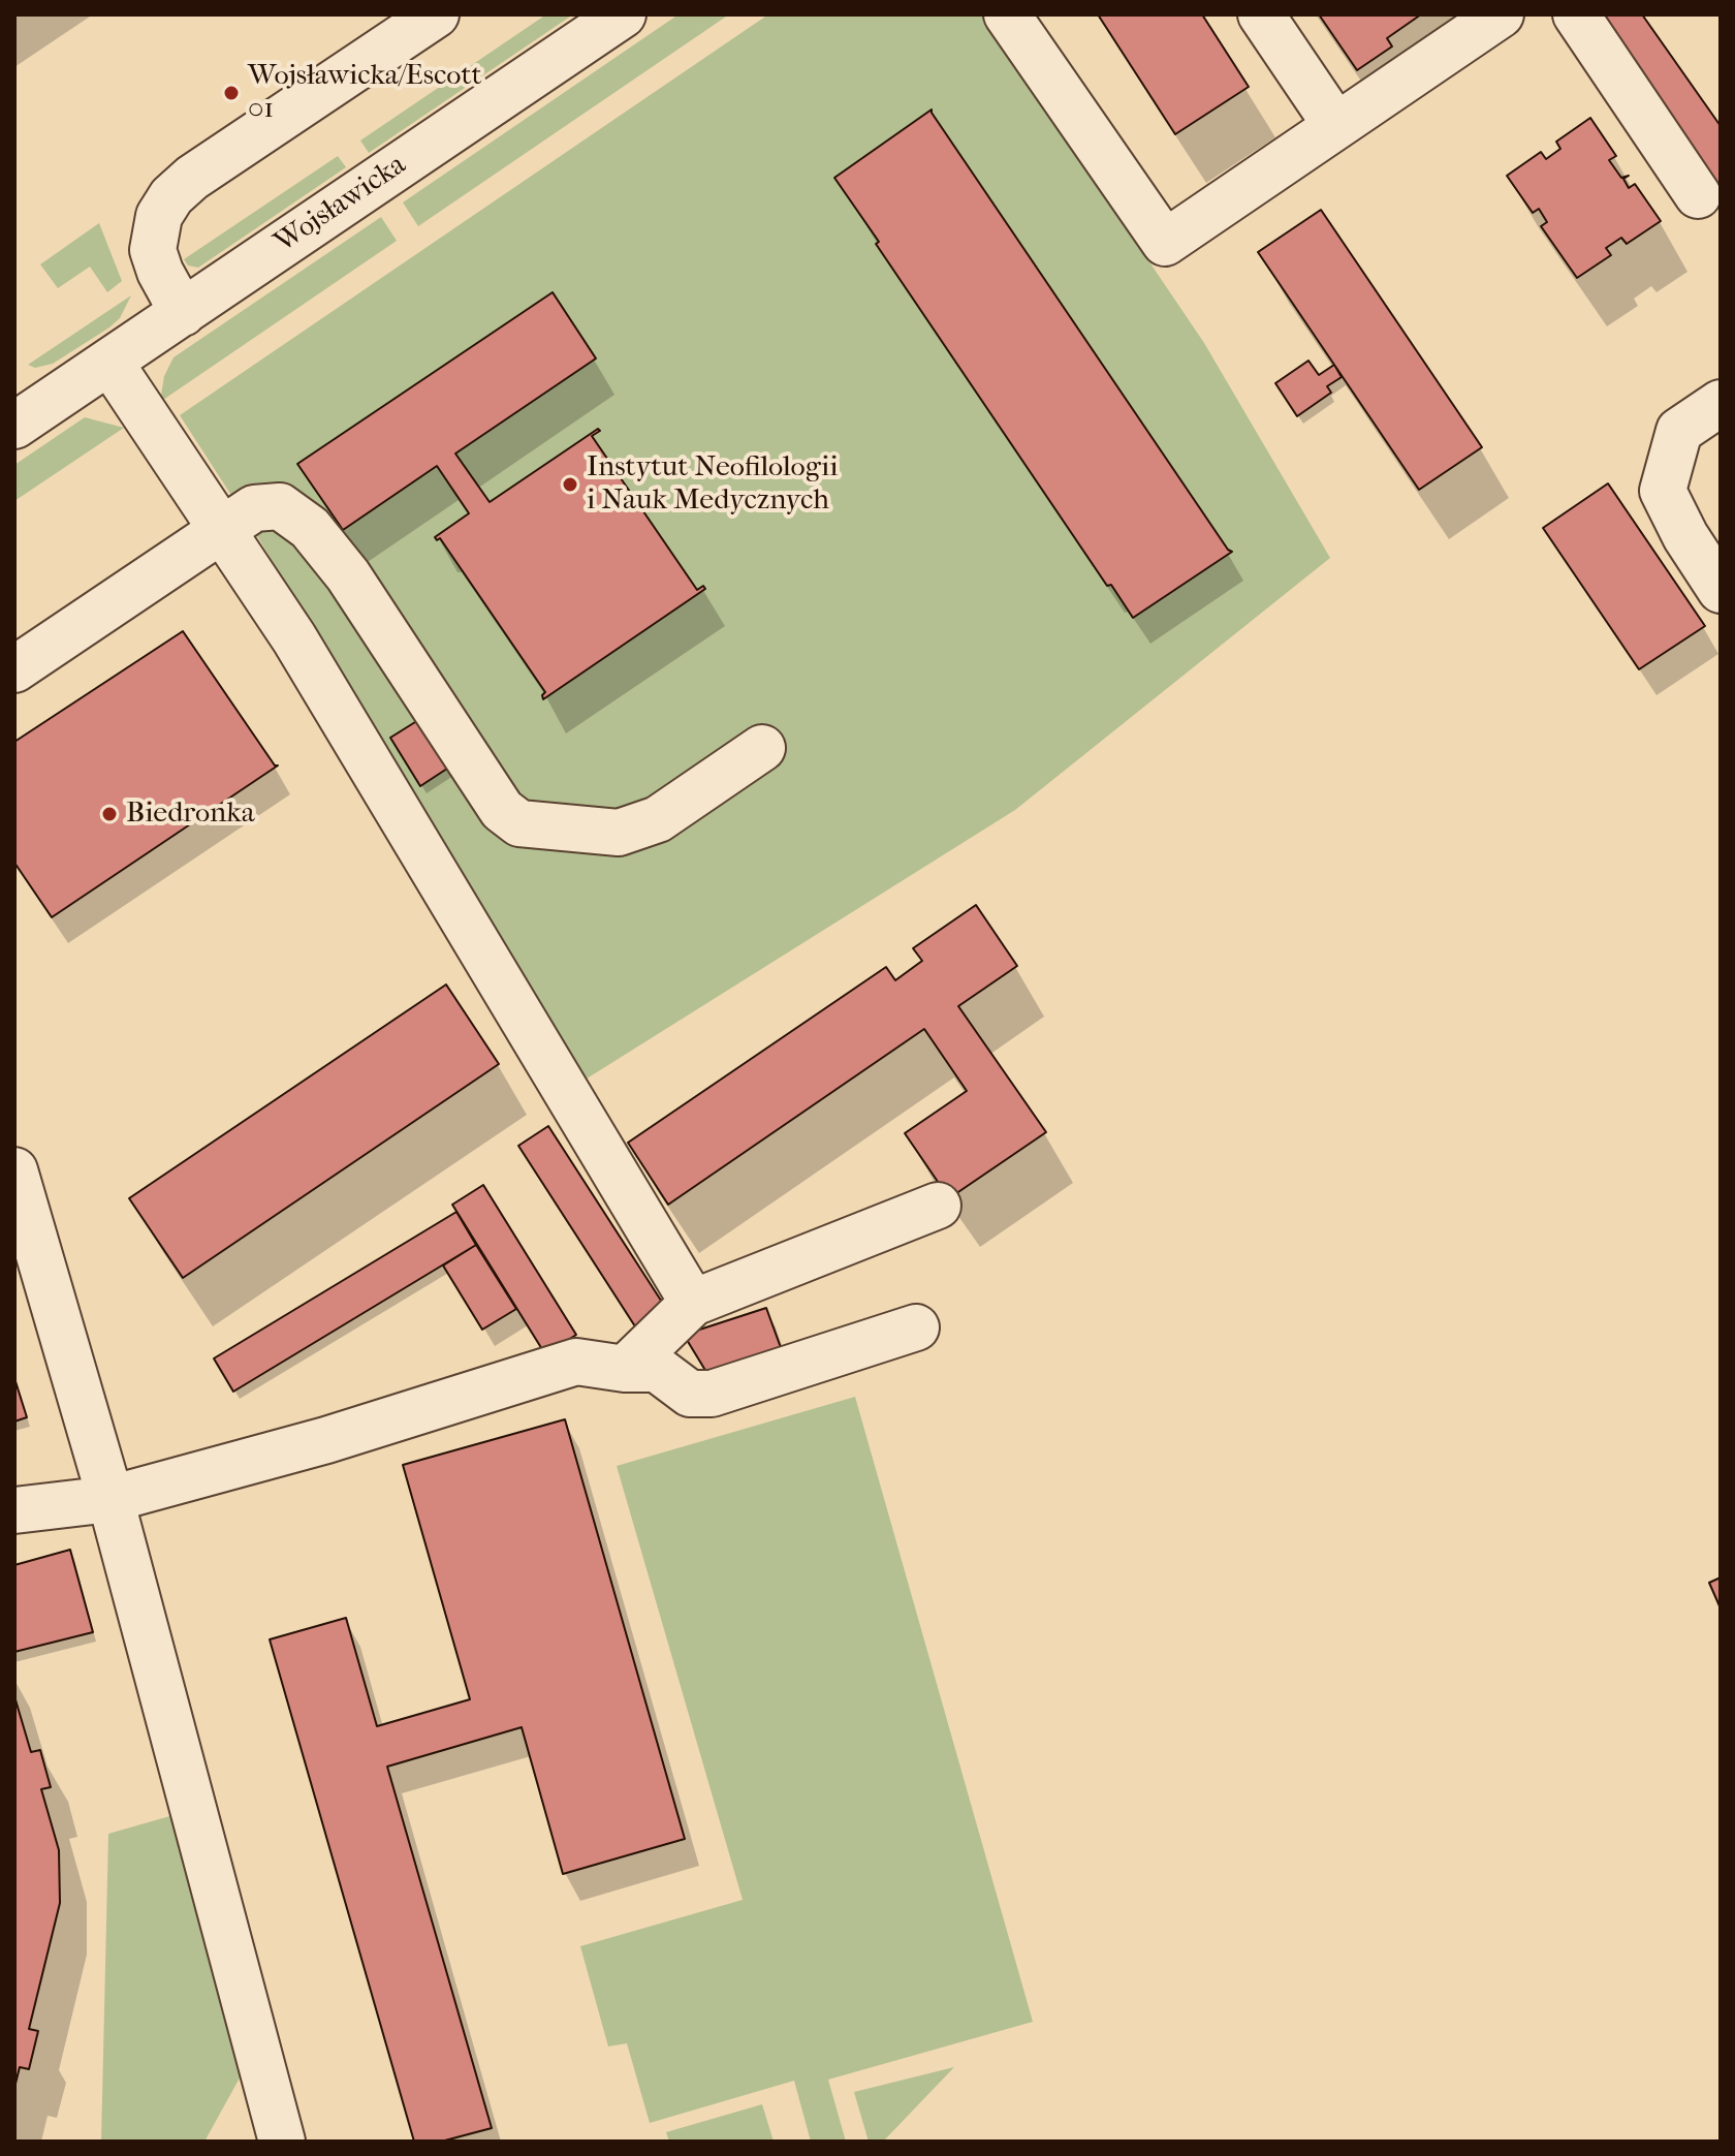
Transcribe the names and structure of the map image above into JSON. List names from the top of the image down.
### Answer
{
  "streets": {
    "street": ["Wojsławicka"]
  },
  "places": ["Wojsławicka/Escott 01", "Instytut Neofilologii i Nauk Medycznych", "Biedronka"]
}
